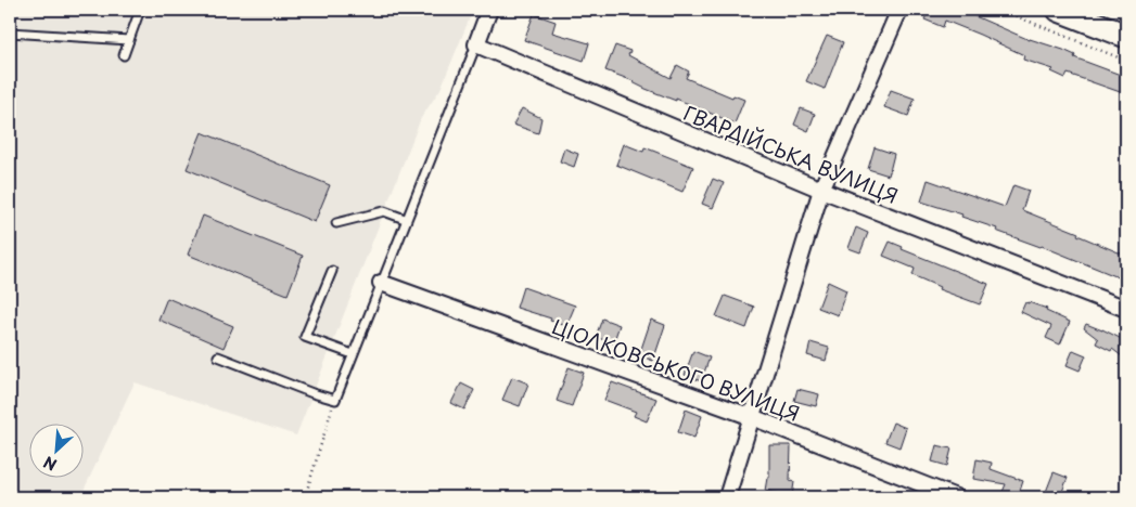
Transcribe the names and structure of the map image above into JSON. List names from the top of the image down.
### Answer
{
  "streets": {
    "street": ["ГВАРДІЙСЬКА ВУЛИЦЯ", "ЦІОЛКОВСЬКОГО ВУЛИЦЯ"]
  },
  "north": "bottom left"
}
